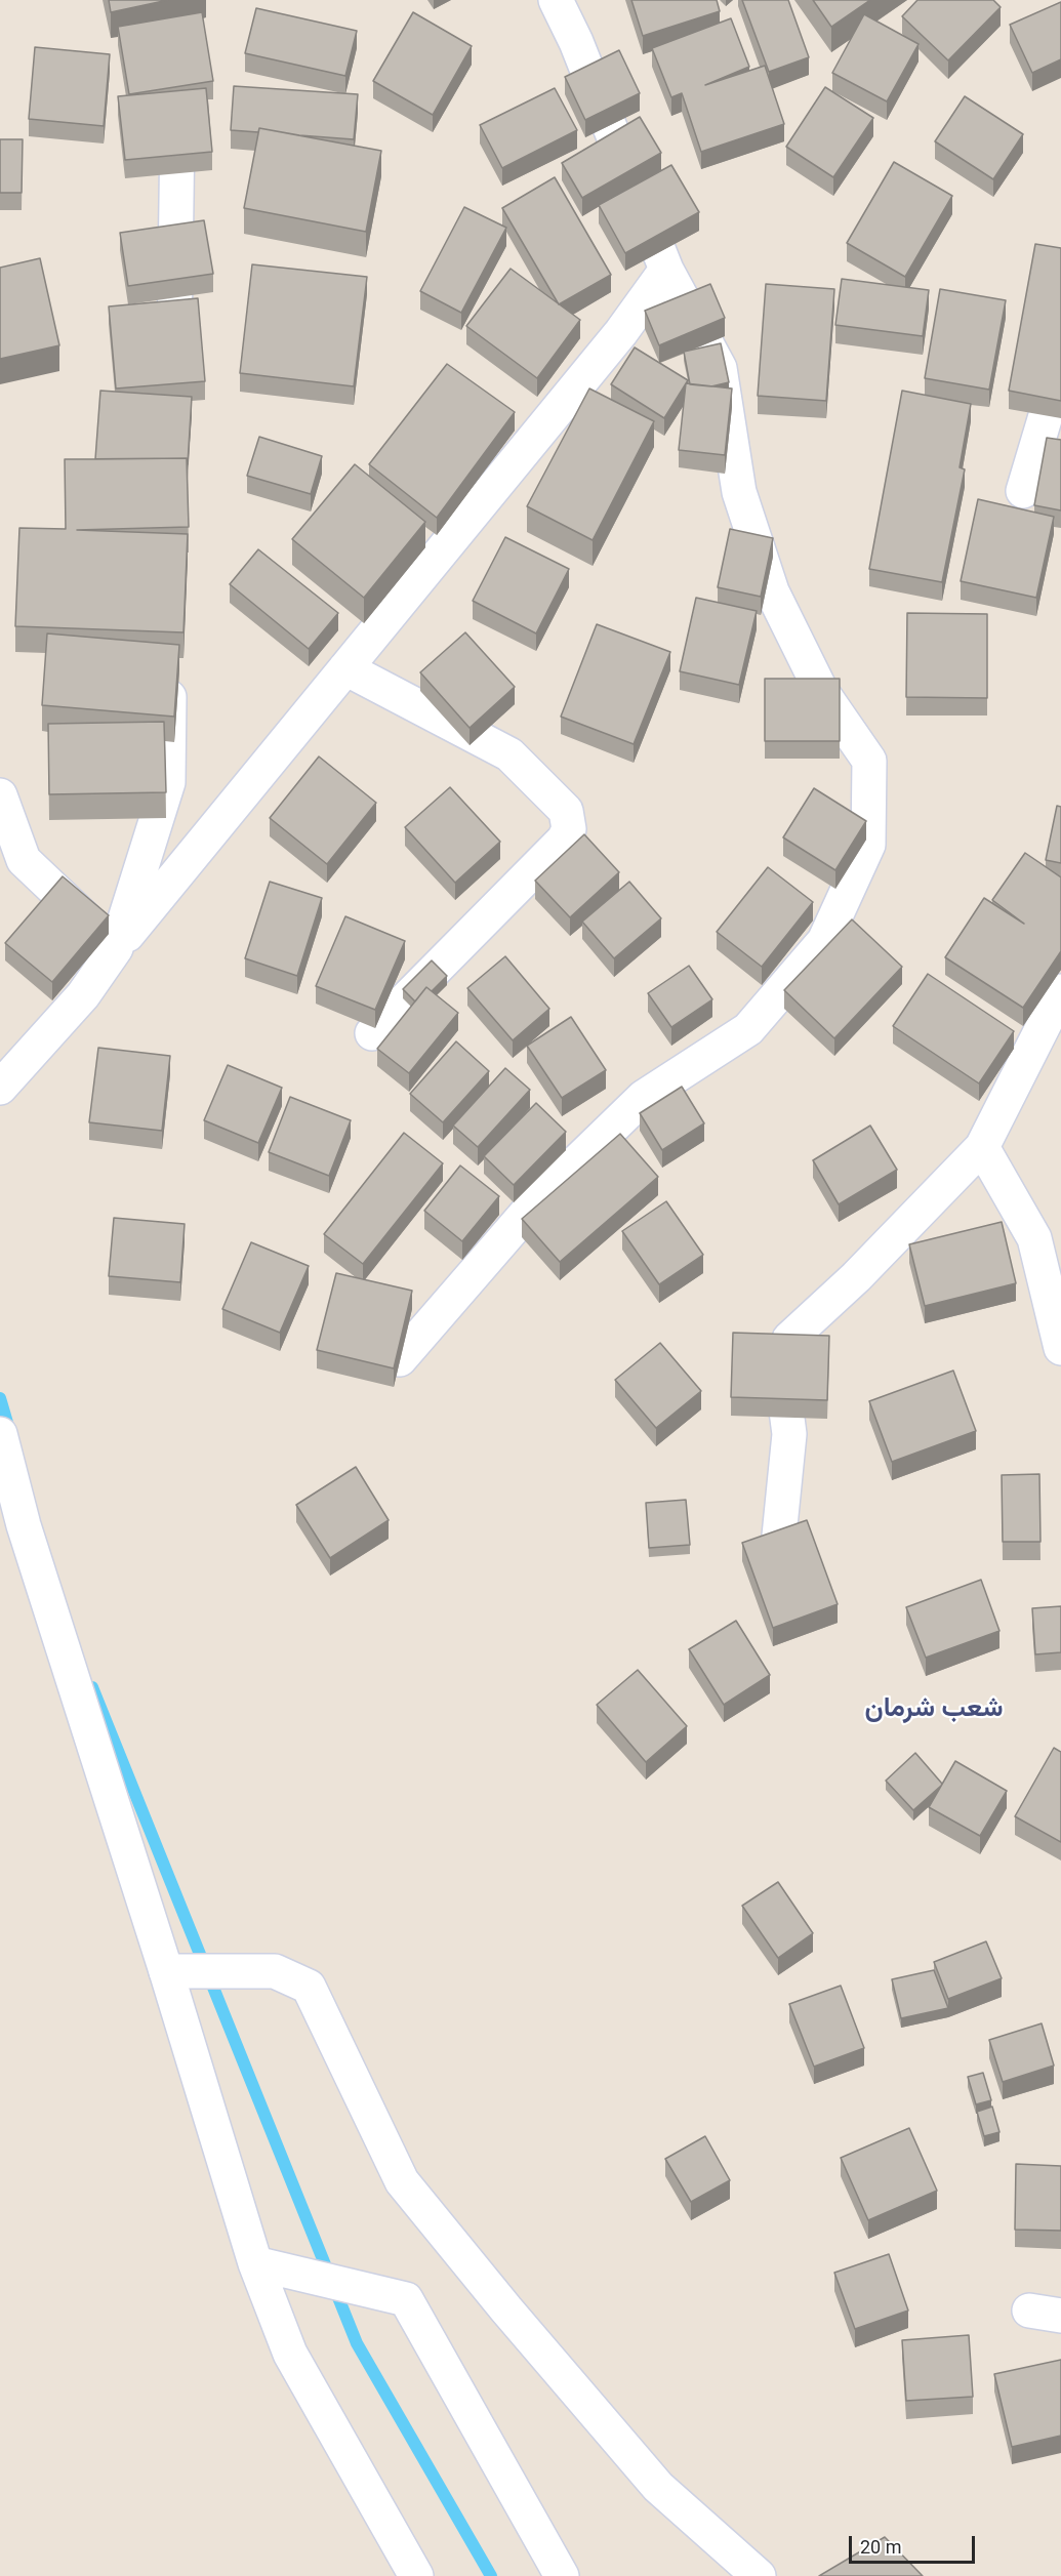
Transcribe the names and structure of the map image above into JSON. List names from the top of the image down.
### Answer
{
  "districts": ["شعب شرمان"],
  "scale_bar": "20 m"
}
